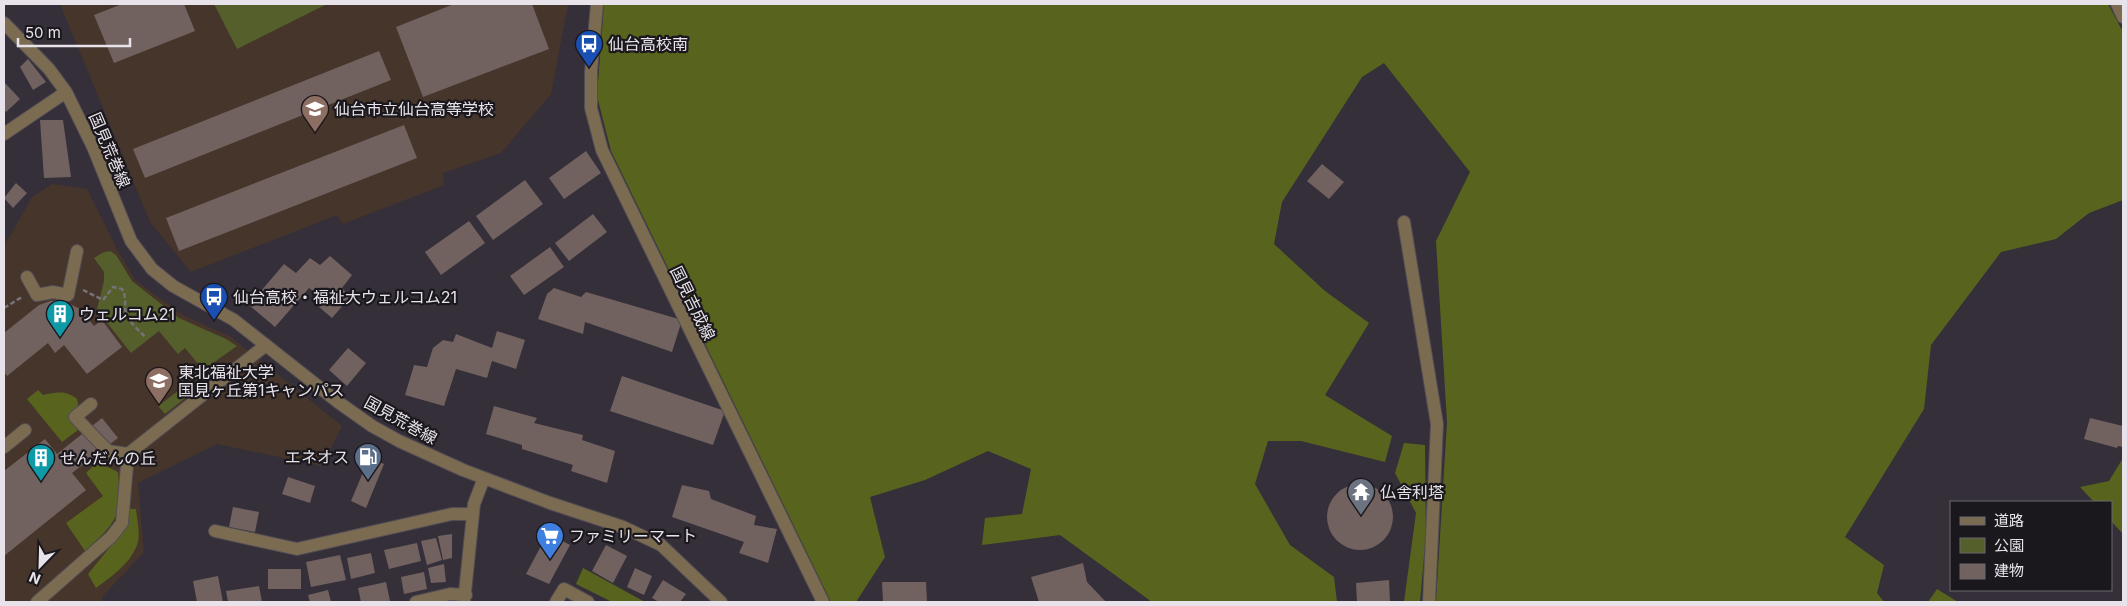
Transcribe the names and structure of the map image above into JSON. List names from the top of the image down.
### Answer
{
  "streets": {
    "street": ["国見荒巻線", "国見吉成線"]
  },
  "places": {
    "bus stop": ["仙台高校南", "仙台高校・福祉大ウェルコム21"],
    "school or university": ["仙台市立仙台高等学校", "東北福祉大学 国見ヶ丘第1キャンパス"],
    "building": ["ウェルコム21", "せんだんの丘"],
    "fuel station": ["エネオス"],
    "temple": ["仏舎利塔"],
    "supermarket": ["ファミリーマート"]
  },
  "legend": ["道路", "公園", "建物"],
  "scale_bar": "50 m",
  "north": "bottom left"
}
